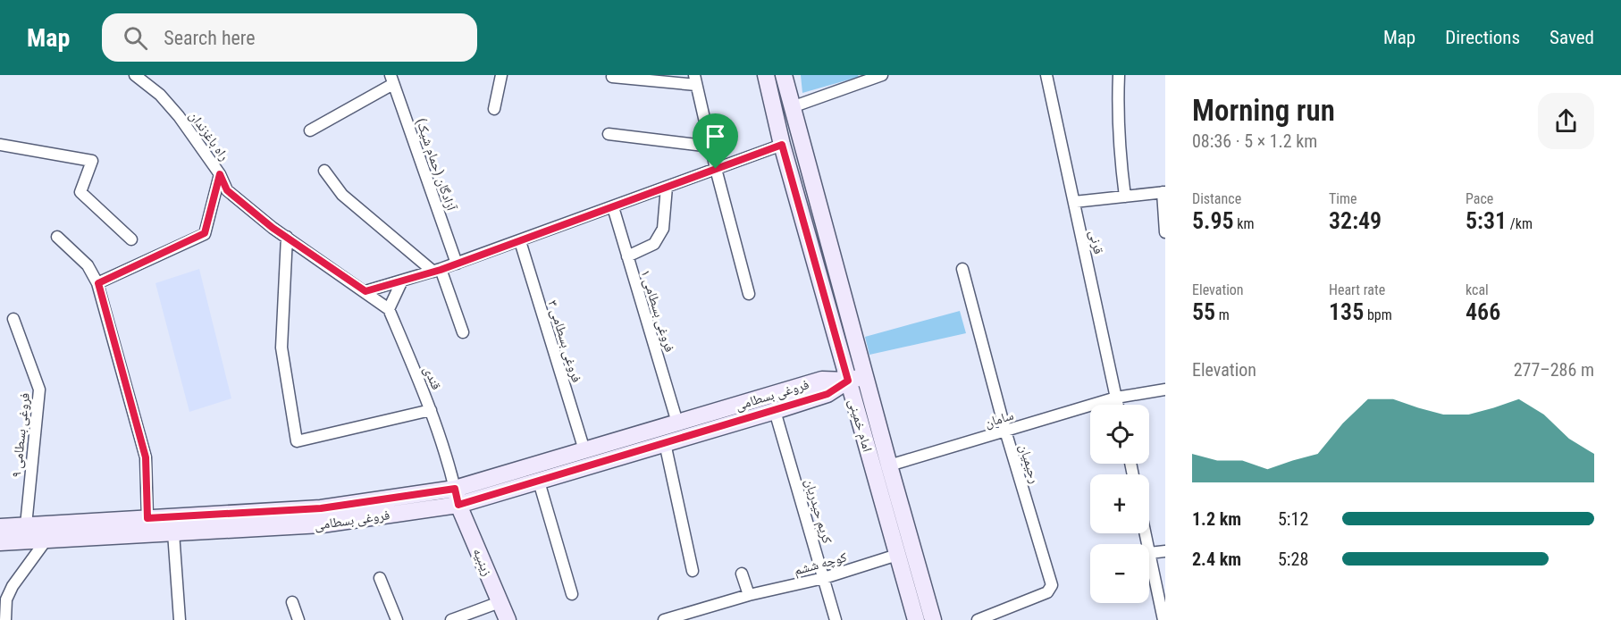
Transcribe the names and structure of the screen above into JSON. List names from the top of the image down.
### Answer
{
  "streets": {
    "main road": ["فروغی بسطامی", "امام خمینی", "زینبیه"],
    "street": [
      "راه باغزندان",
      "آزادگان (حمام شیک)",
      "قرنی",
      "فروغی بسطامی ۱",
      "فروغی بسطامی ۳",
      "قندی",
      "سامان",
      "فروغی بسطامی ۹",
      "رحیمیان",
      "کریم حیدریان",
      "کوچه ششم"
    ]
  },
  "crossings": [
    ["راه باغزندان", "قندی"],
    ["قرنی", "سامان"],
    ["فروغی بسطامی ۱", "فروغی بسطامی"],
    ["فروغی بسطامی ۳", "فروغی بسطامی"],
    ["قندی", "فروغی بسطامی"],
    ["قندی", "زینبیه"],
    ["فروغی بسطامی", "امام خمینی"],
    ["فروغی بسطامی", "فروغی بسطامی ۹"],
    ["فروغی بسطامی", "کریم حیدریان"],
    ["فروغی بسطامی", "زینبیه"],
    ["سامان", "امام خمینی"],
    ["سامان", "رحیمیان"],
    ["امام خمینی", "کوچه ششم"],
    ["کریم حیدریان", "کوچه ششم"]
  ],
  "page": {
    "header": "Map",
    "search": "Search here",
    "nav": ["Map", "Directions", "Saved"],
    "heading": ["Morning run", "08:36 · 5 × 1.2 km"],
    "stats": [
      ["Distance", "5.95 km"],
      ["Time", "32:49"],
      ["Pace", "5:31 /km"],
      ["Elevation", "55 m"],
      ["Heart rate", "135 bpm"],
      ["kcal", "466"]
    ],
    "chart": ["Elevation", "277–286 m"],
    "map_buttons": ["+", "−"],
    "list": [
      {
        "name": "1.2 km",
        "note": "5:12"
      },
      {
        "name": "2.4 km",
        "note": "5:28"
      }
    ]
  }
}
